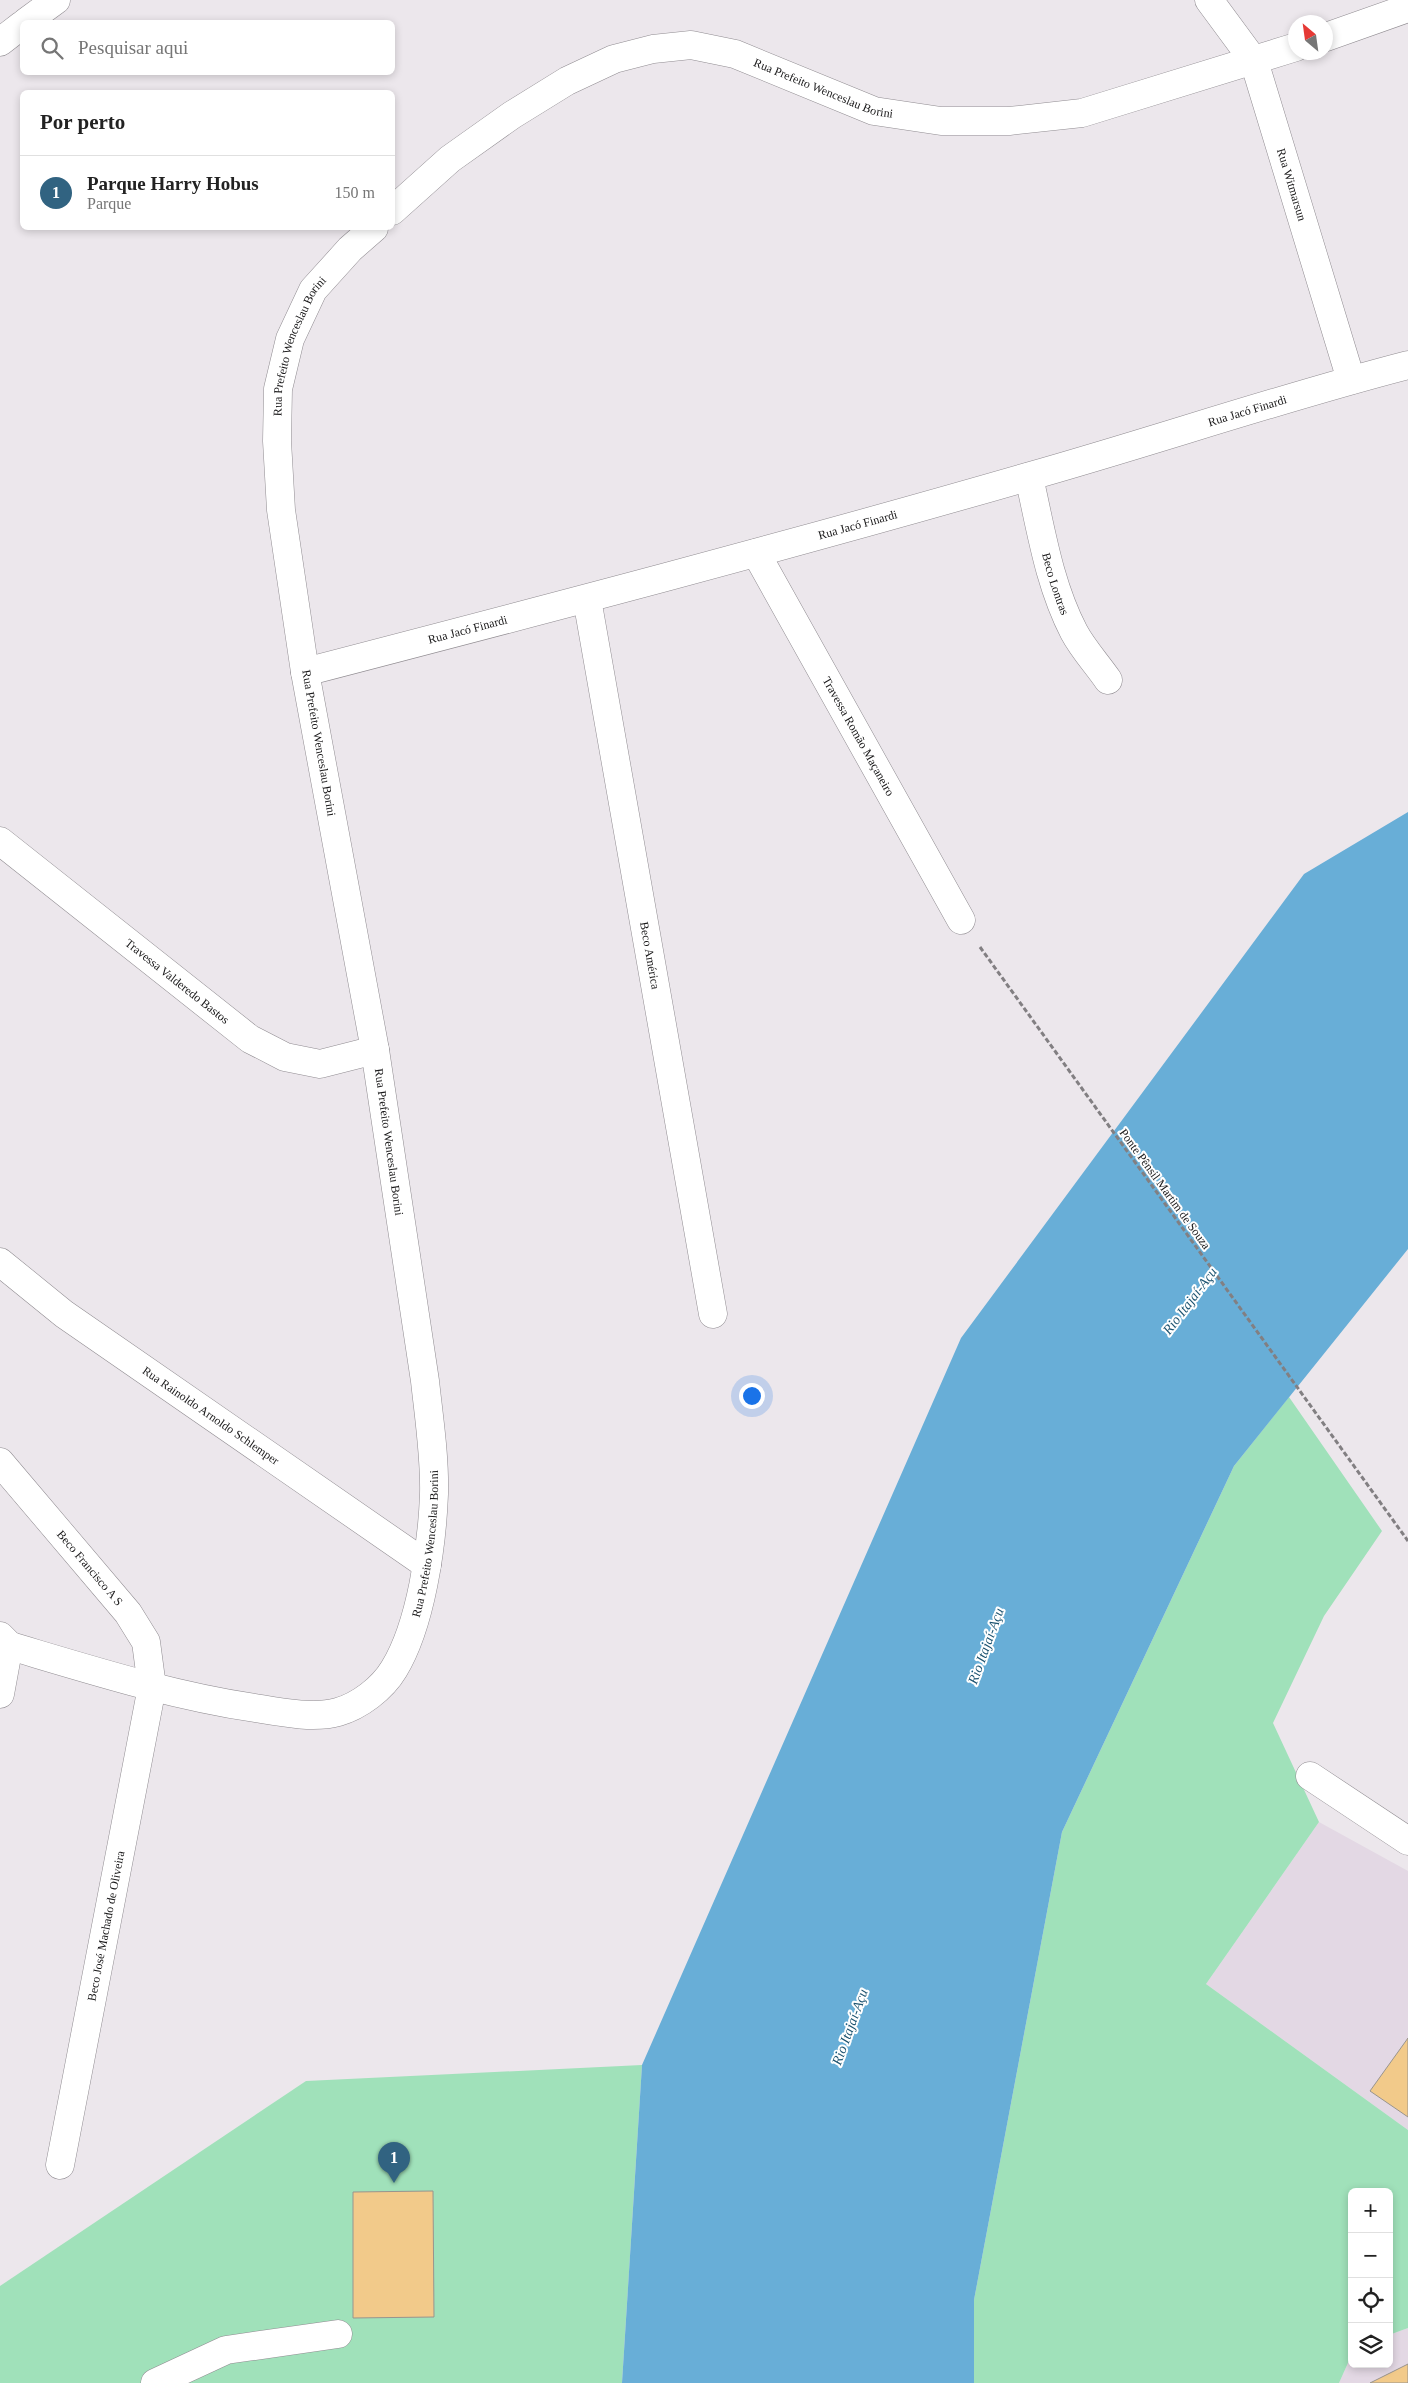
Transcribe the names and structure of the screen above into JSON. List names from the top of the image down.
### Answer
{
  "streets": {
    "main road": [
      "Rua Prefeito Wenceslau Borini",
      "Rua Witmarsun",
      "Rua Jacó Finardi",
      "Beco Lontras",
      "Travessa Romão Maçaneiro",
      "Beco América",
      "Travessa Valderedo Bastos",
      "Rua Rainoldo Arnoldo Schlemper",
      "Beco Francisco A S",
      "Beco José Machado de Oliveira"
    ],
    "path": ["Ponte Pênsil Martim de Souza"]
  },
  "crossings": [
    ["Rua Prefeito Wenceslau Borini", "Rua Witmarsun"],
    ["Rua Prefeito Wenceslau Borini", "Rua Jacó Finardi"],
    ["Rua Prefeito Wenceslau Borini", "Travessa Valderedo Bastos"],
    ["Rua Prefeito Wenceslau Borini", "Rua Rainoldo Arnoldo Schlemper"],
    ["Rua Prefeito Wenceslau Borini", "Beco Francisco A S"],
    ["Rua Prefeito Wenceslau Borini", "Beco José Machado de Oliveira"],
    ["Rua Witmarsun", "Rua Jacó Finardi"],
    ["Rua Jacó Finardi", "Beco Lontras"],
    ["Rua Jacó Finardi", "Travessa Romão Maçaneiro"],
    ["Rua Jacó Finardi", "Beco América"],
    ["Travessa Romão Maçaneiro", "Ponte Pênsil Martim de Souza"],
    ["Beco Francisco A S", "Beco José Machado de Oliveira"]
  ],
  "water": ["Rio Itajaí-Açu"],
  "north": "top left",
  "page": {
    "search": "Pesquisar aqui",
    "heading": "Por perto",
    "list": [
      {
        "mark": "1",
        "name": "Parque Harry Hobus",
        "note": "Parque",
        "value": "150 m"
      }
    ],
    "pins": "1",
    "map_buttons": ["+", "−"]
  }
}
